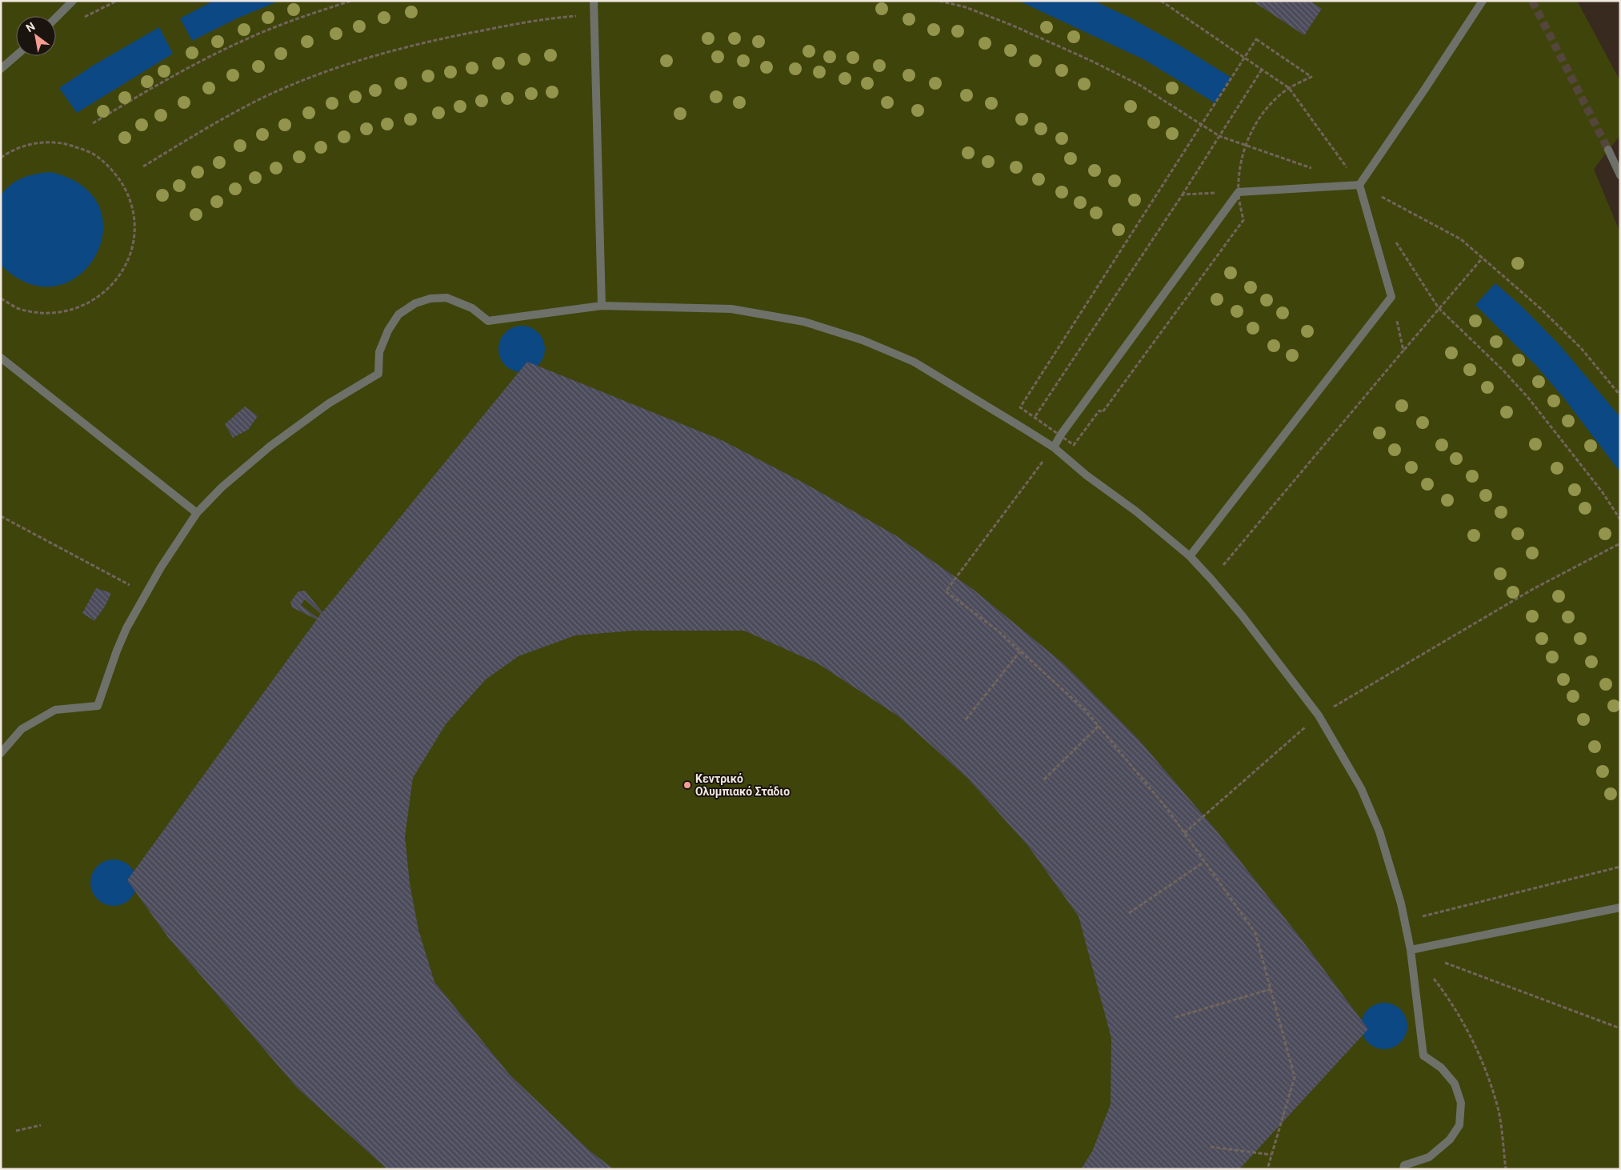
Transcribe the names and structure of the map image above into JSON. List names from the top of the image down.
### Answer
{
  "places": ["Κεντρικό Ολυμπιακό Στάδιο"],
  "north": "top left"
}
